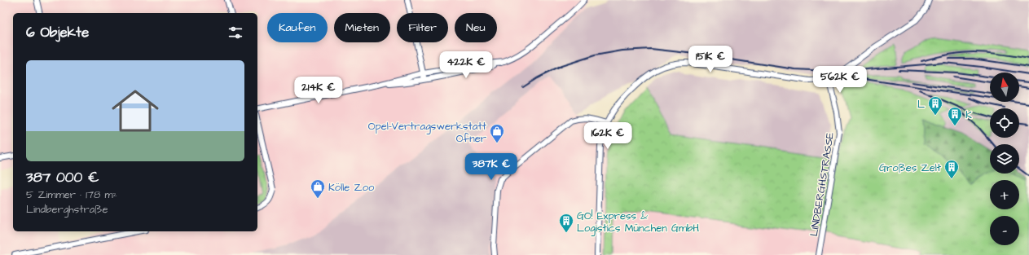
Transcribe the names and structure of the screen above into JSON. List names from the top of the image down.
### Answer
{
  "streets": {
    "street": ["LINDBERGHSTRASSE"]
  },
  "places": {
    "building": [
      "L",
      "K",
      "Großes Zelt",
      "GO! Express & Logistics München GmbH"
    ],
    "shop": ["Opel-Vertragswerkstatt Ofner", "Kölle Zoo"]
  },
  "north": "top",
  "page": {
    "chip": [
      "Kaufen",
      "Mieten",
      "Filter",
      "Neu"
    ],
    "heading": "6 Objekte",
    "price": [
      "151K €",
      "422K €",
      "562K €",
      "214K €",
      "162K €",
      "387K €"
    ],
    "list": [
      {
        "name": "387 000 €",
        "note": "5 Zimmer · 178 m² · Lindberghstraße"
      }
    ],
    "map_buttons": ["+", "−"]
  }
}
